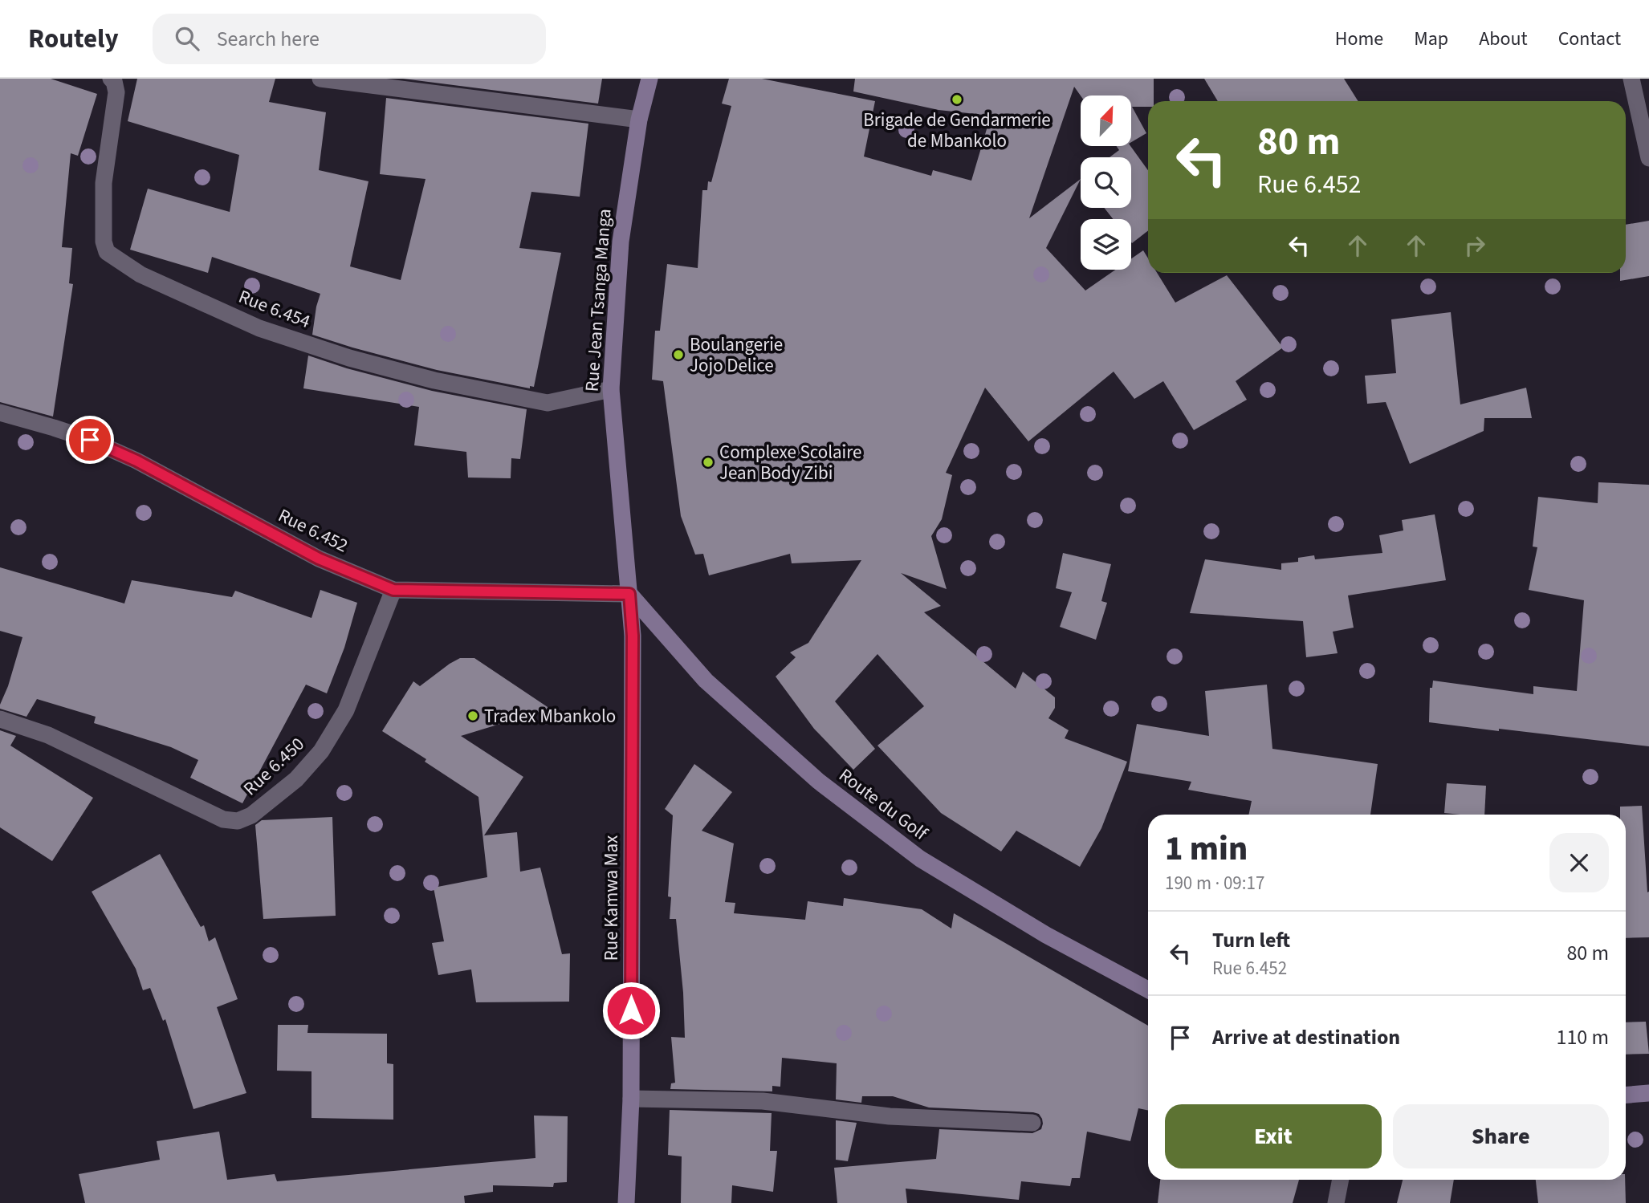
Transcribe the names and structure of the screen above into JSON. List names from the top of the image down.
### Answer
{
  "streets": {
    "main road": ["Rue Jean Tsanga Manga", "Route du Golf", "Rue Kamwa Max"],
    "street": ["Rue 6.454", "Rue 6.452", "Rue 6.450"]
  },
  "crossings": [
    ["Rue Jean Tsanga Manga", "Rue 6.454"],
    ["Rue Jean Tsanga Manga", "Rue 6.452"],
    ["Rue Jean Tsanga Manga", "Route du Golf"],
    ["Rue Jean Tsanga Manga", "Rue Kamwa Max"],
    ["Rue 6.452", "Rue 6.450"],
    ["Rue 6.452", "Route du Golf"],
    ["Rue 6.452", "Rue Kamwa Max"],
    ["Route du Golf", "Rue Kamwa Max"]
  ],
  "places": [
    "Brigade de Gendarmerie de Mbankolo",
    "Boulangerie Jojo Delice",
    "Complexe Scolaire Jean Body Zibi",
    "Tradex Mbankolo"
  ],
  "north": "top right",
  "page": {
    "header": "Routely",
    "search": "Search here",
    "nav": [
      "Home",
      "Map",
      "About",
      "Contact"
    ],
    "turn": ["80 m", "Rue 6.452"],
    "heading": ["1 min", "190 m · 09:17"],
    "list": [
      {
        "name": "Turn left",
        "note": "Rue 6.452",
        "value": "80 m"
      },
      {
        "name": "Arrive at destination",
        "value": "110 m"
      }
    ],
    "buttons": ["Exit", "Share"]
  }
}
